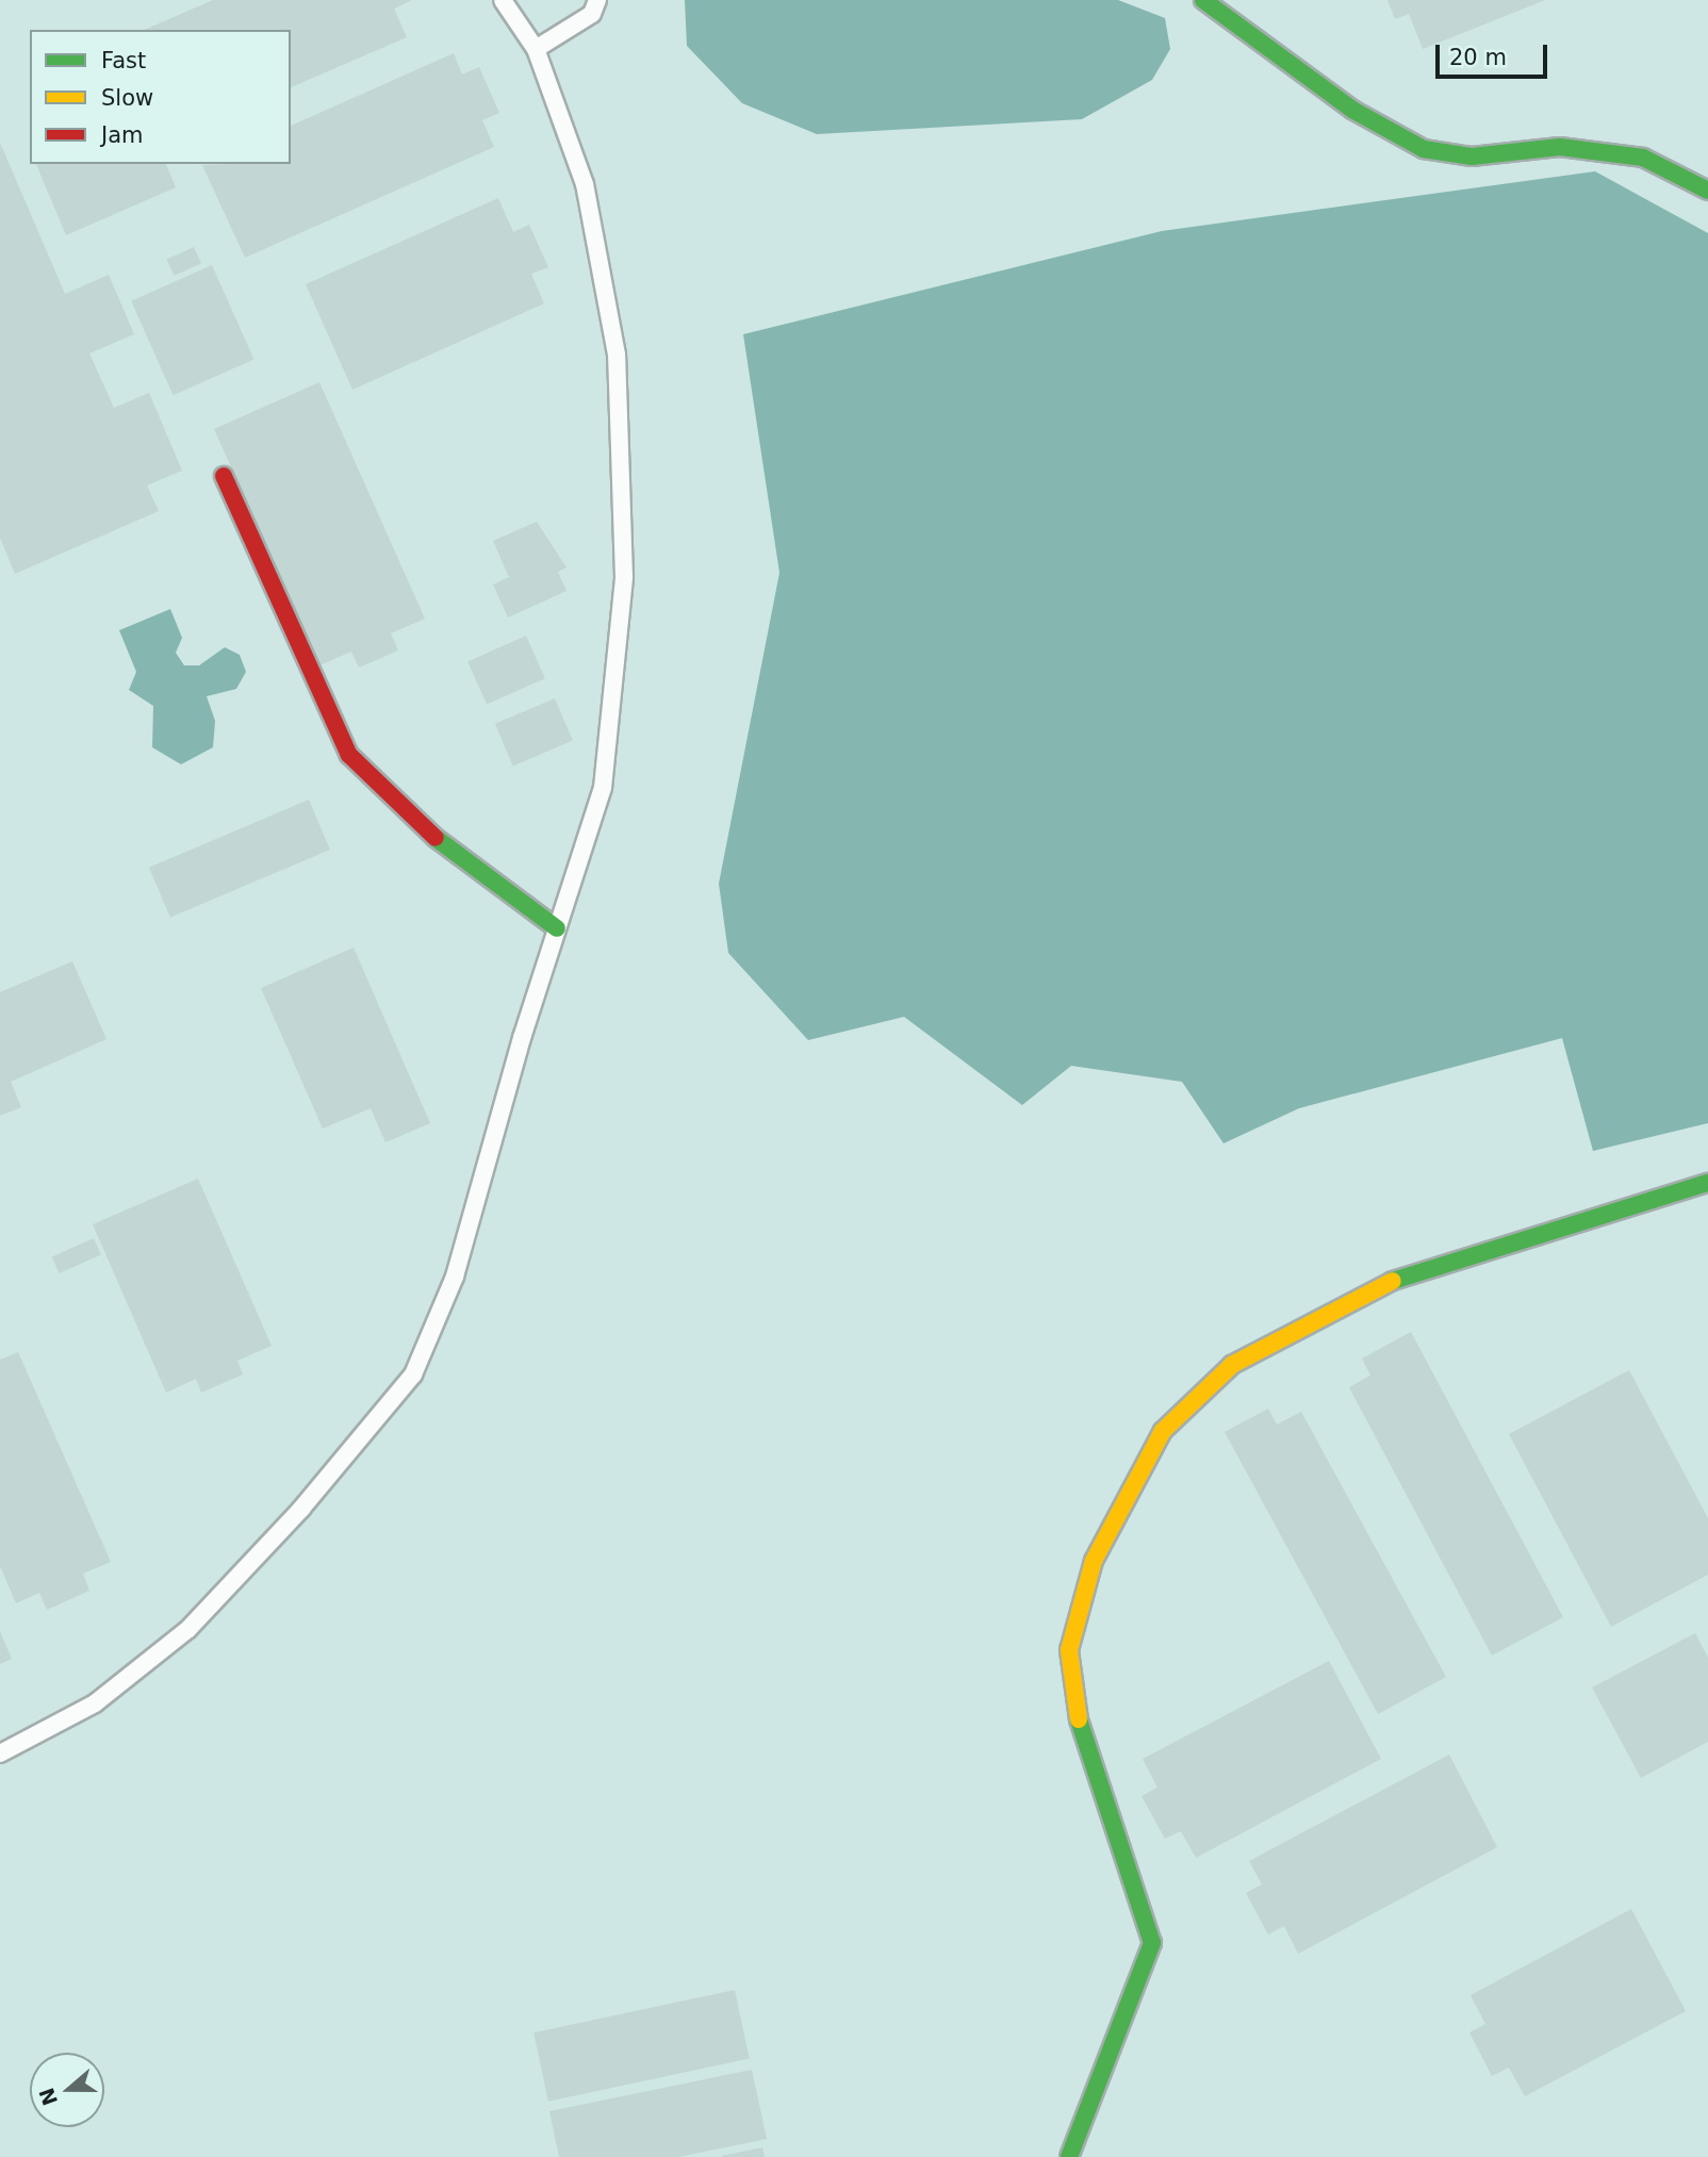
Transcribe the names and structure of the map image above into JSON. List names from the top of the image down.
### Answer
{
  "legend": ["Fast", "Slow", "Jam"],
  "scale_bar": "20 m",
  "north": "left"
}
